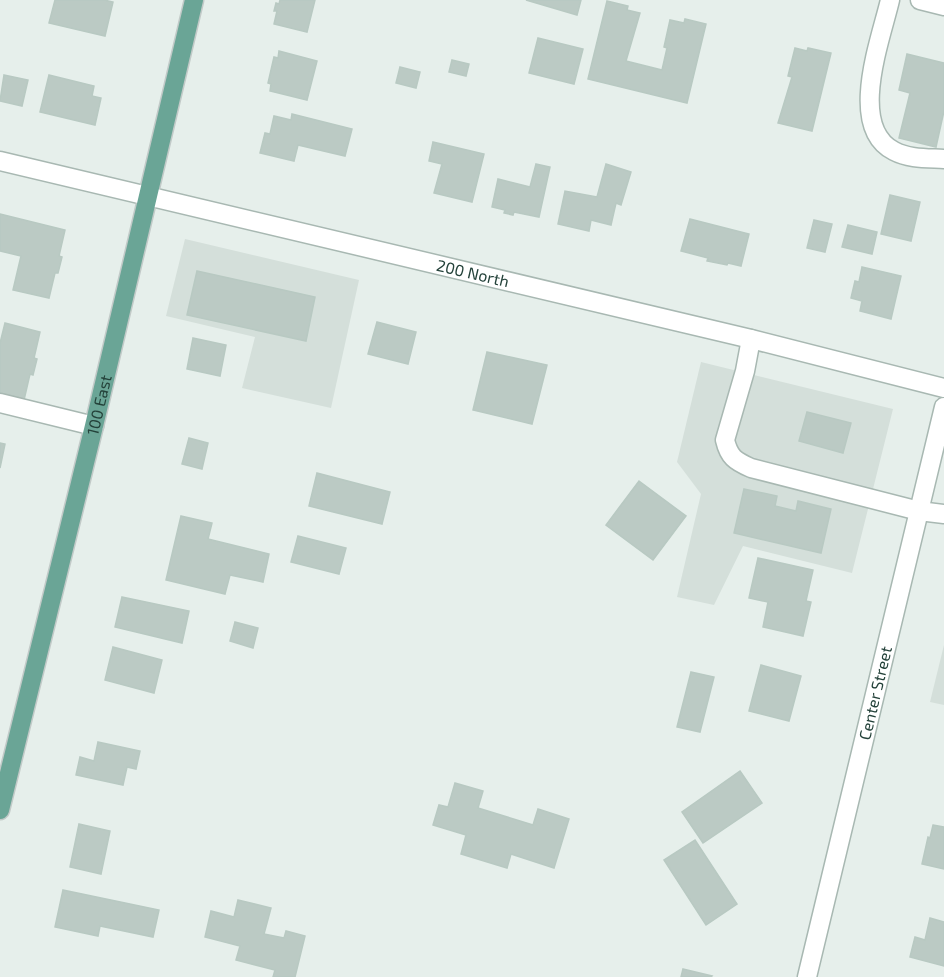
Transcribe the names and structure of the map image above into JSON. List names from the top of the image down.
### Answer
{
  "streets": {
    "main road": ["100 East"],
    "street": ["200 North", "Center Street"]
  },
  "crossings": [
    ["200 North", "100 East"]
  ]
}
